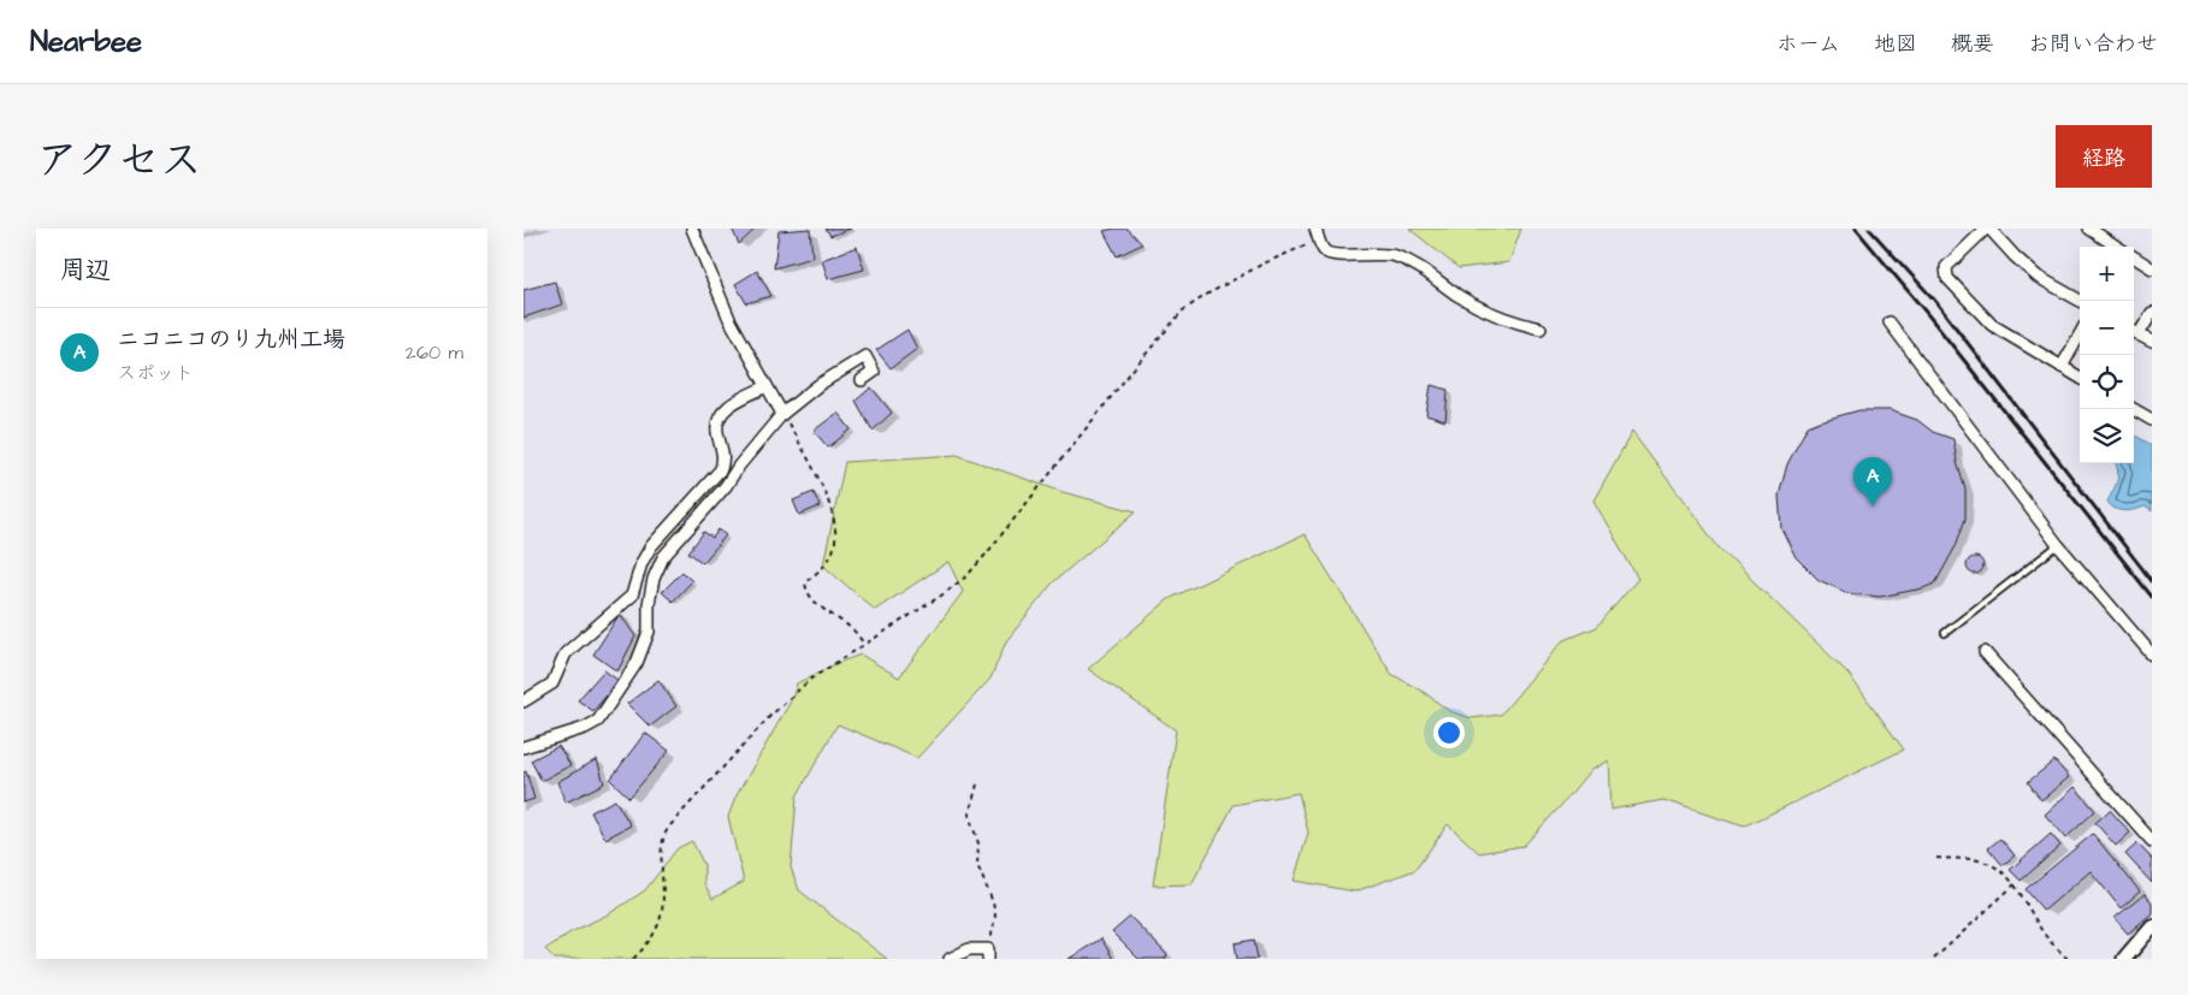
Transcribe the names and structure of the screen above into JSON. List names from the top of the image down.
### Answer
{
  "page": {
    "header": "Nearbee",
    "nav": [
      "ホーム",
      "地図",
      "概要",
      "お問い合わせ"
    ],
    "title": "アクセス",
    "buttons": "経路",
    "heading": "周辺",
    "map_buttons": ["+", "−"],
    "list": [
      {
        "mark": "A",
        "name": "ニコニコのり九州工場",
        "note": "スポット",
        "value": "260 m"
      }
    ],
    "pins": "A"
  }
}
